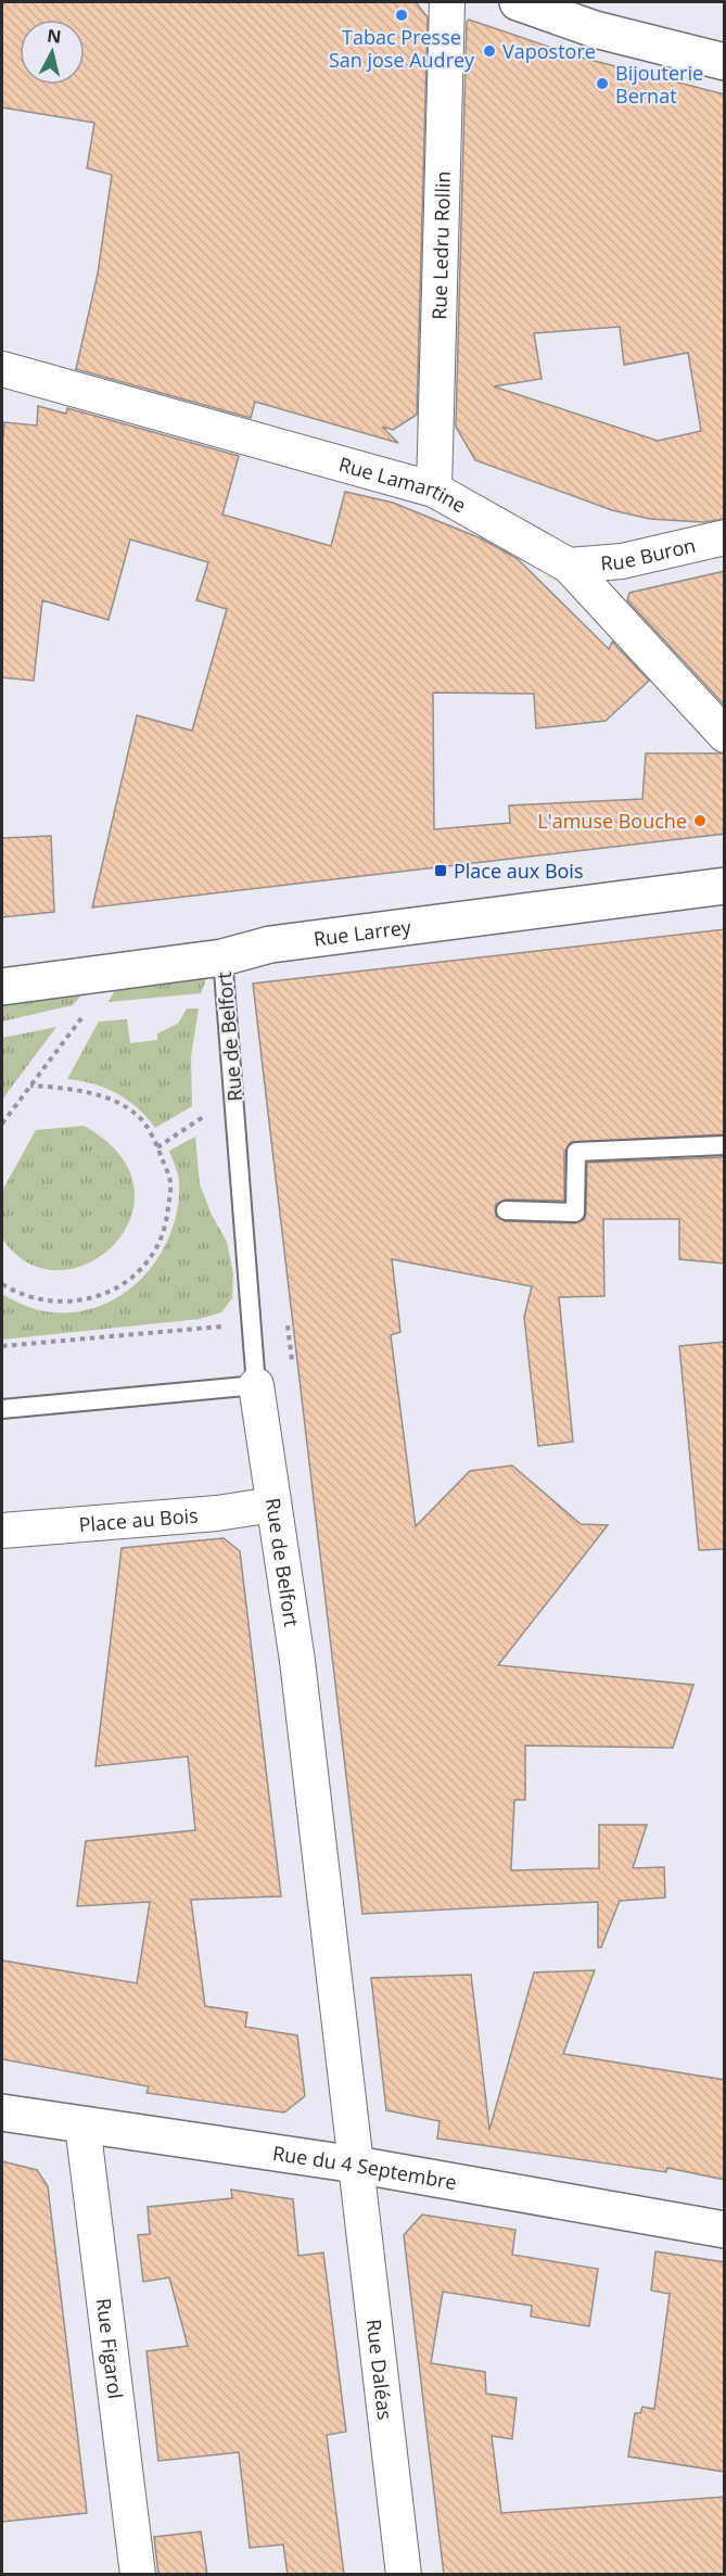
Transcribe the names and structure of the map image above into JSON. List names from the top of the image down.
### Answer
{
  "streets": {
    "main road": ["Rue Larrey", "Rue du 4 Septembre"],
    "street": [
      "Rue Ledru Rollin",
      "Rue Lamartine",
      "Rue Buron",
      "Rue de Belfort",
      "Place au Bois",
      "Rue Figarol",
      "Rue Daléas"
    ]
  },
  "crossings": [
    ["Rue Ledru Rollin", "Rue Lamartine"],
    ["Rue Lamartine", "Rue Buron"],
    ["Rue Larrey", "Rue de Belfort"],
    ["Rue de Belfort", "Place au Bois"],
    ["Rue de Belfort", "Rue du 4 Septembre"],
    ["Rue de Belfort", "Rue Daléas"],
    ["Rue du 4 Septembre", "Rue Figarol"],
    ["Rue du 4 Septembre", "Rue Daléas"]
  ],
  "places": {
    "other": [
      "Tabac Presse San jose Audrey",
      "Vapostore",
      "Bijouterie Bernat",
      "L'amuse Bouche"
    ],
    "transit": ["Place aux Bois"]
  },
  "north": "top"
}
